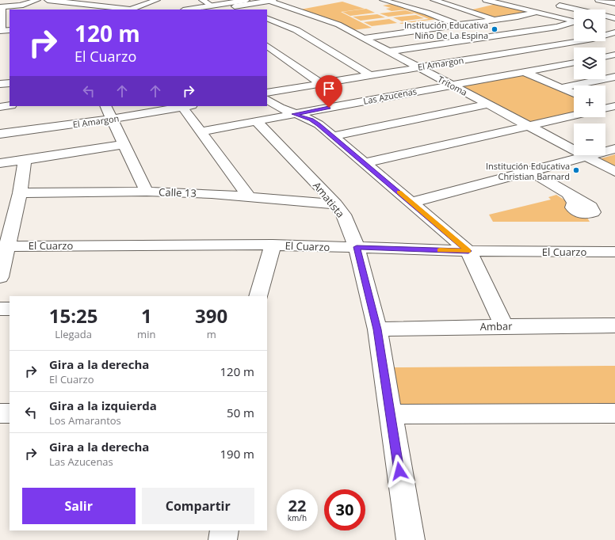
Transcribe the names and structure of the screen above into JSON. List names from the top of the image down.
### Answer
{
  "streets": {
    "street": [
      "El Amargon",
      "Tritoma",
      "Las Azucenas",
      "Calle 13",
      "Amatista",
      "El Cuarzo",
      "Ambar"
    ]
  },
  "crossings": [
    ["El Amargon", "Tritoma"],
    ["Tritoma", "Las Azucenas"],
    ["Las Azucenas", "Amatista"],
    ["Calle 13", "Amatista"],
    ["Amatista", "El Cuarzo"],
    ["Amatista", "Ambar"]
  ],
  "places": ["Institución Educativa Niño De La Espina", "Institución Educativa Christian Barnard"],
  "page": {
    "map_buttons": ["+", "−"],
    "turn": ["120 m", "El Cuarzo"],
    "eta": [
      "15:25",
      "Llegada",
      "1",
      "min",
      "390",
      "m"
    ],
    "list": [
      {
        "name": "Gira a la derecha",
        "note": "El Cuarzo",
        "value": "120 m"
      },
      {
        "name": "Gira a la izquierda",
        "note": "Los Amarantos",
        "value": "50 m"
      },
      {
        "name": "Gira a la derecha",
        "note": "Las Azucenas",
        "value": "190 m"
      }
    ],
    "buttons": ["Salir", "Compartir"],
    "speed": "22 km/h",
    "limit": "30"
  }
}
